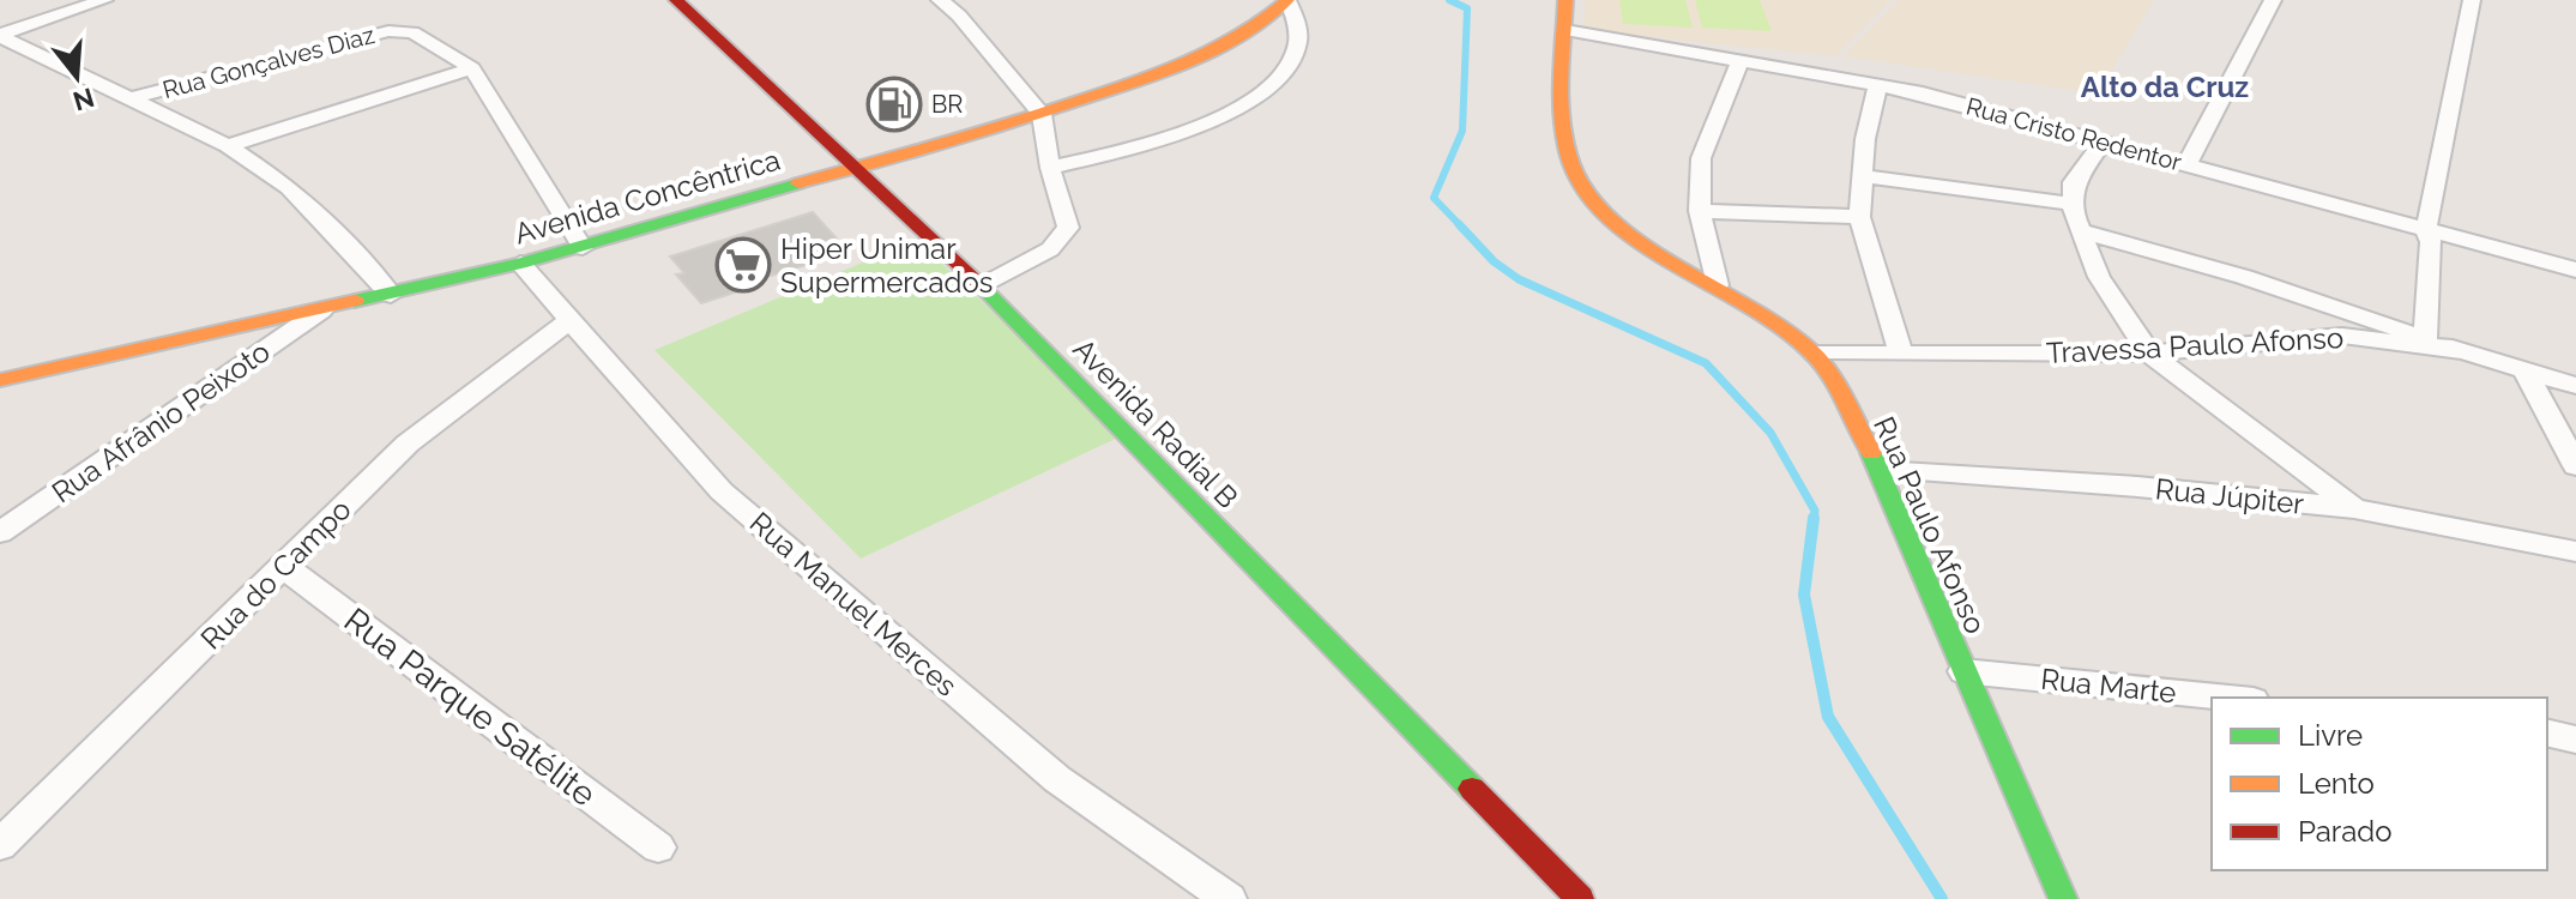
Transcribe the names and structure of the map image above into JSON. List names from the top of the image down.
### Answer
{
  "streets": {
    "street": [
      "Rua Gonçalves Diaz",
      "Rua Cristo Redentor",
      "Avenida Concêntrica",
      "Travessa Paulo Afonso",
      "Rua Afrânio Peixoto",
      "Avenida Radial B",
      "Rua Júpiter",
      "Rua Paulo Afonso",
      "Rua do Campo",
      "Rua Manuel Merces",
      "Rua Marte",
      "Rua Parque Satélite"
    ]
  },
  "crossings": [
    ["Rua Gonçalves Diaz", "Avenida Concêntrica"],
    ["Rua Cristo Redentor", "Rua Paulo Afonso"],
    ["Avenida Concêntrica", "Rua Afrânio Peixoto"],
    ["Avenida Concêntrica", "Avenida Radial B"],
    ["Avenida Concêntrica", "Rua Manuel Merces"],
    ["Travessa Paulo Afonso", "Rua Paulo Afonso"],
    ["Rua Júpiter", "Rua Paulo Afonso"],
    ["Rua Paulo Afonso", "Rua Marte"],
    ["Rua do Campo", "Rua Manuel Merces"],
    ["Rua do Campo", "Rua Parque Satélite"]
  ],
  "districts": ["Alto da Cruz"],
  "places": {
    "fuel station": ["BR"],
    "supermarket": ["Hiper Unimar Supermercados"]
  },
  "legend": ["Livre", "Lento", "Parado"],
  "north": "bottom"
}
